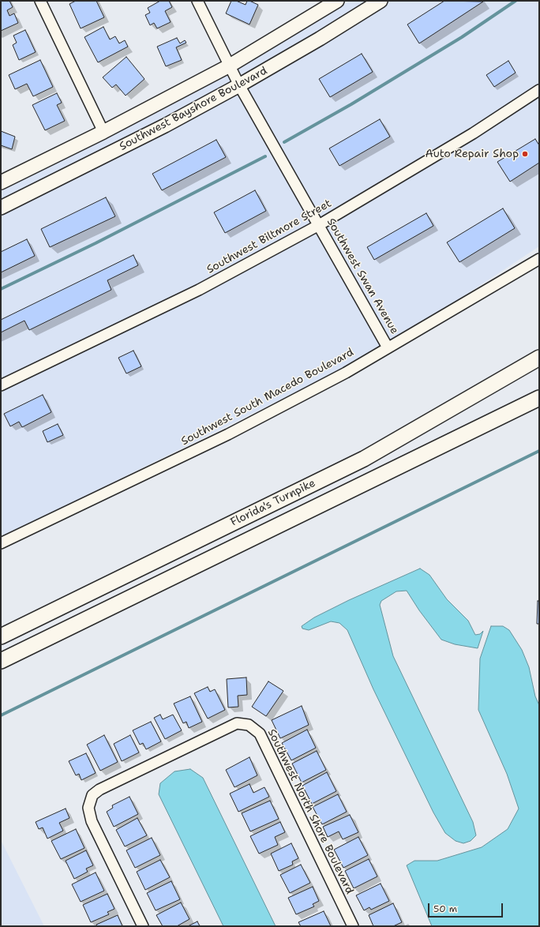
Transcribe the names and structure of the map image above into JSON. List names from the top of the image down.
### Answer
{
  "streets": {
    "highway": ["Florida's Turnpike"],
    "main road": ["Southwest Bayshore Boulevard"],
    "street": [
      "Southwest Biltmore Street",
      "Southwest Swan Avenue",
      "Southwest South Macedo Boulevard",
      "Southwest North Shore Boulevard"
    ]
  },
  "crossings": [
    ["Southwest Bayshore Boulevard", "Southwest Swan Avenue"],
    ["Southwest Biltmore Street", "Southwest Swan Avenue"],
    ["Southwest Swan Avenue", "Southwest South Macedo Boulevard"]
  ],
  "places": ["Auto Repair Shop"],
  "scale_bar": "50 m"
}
